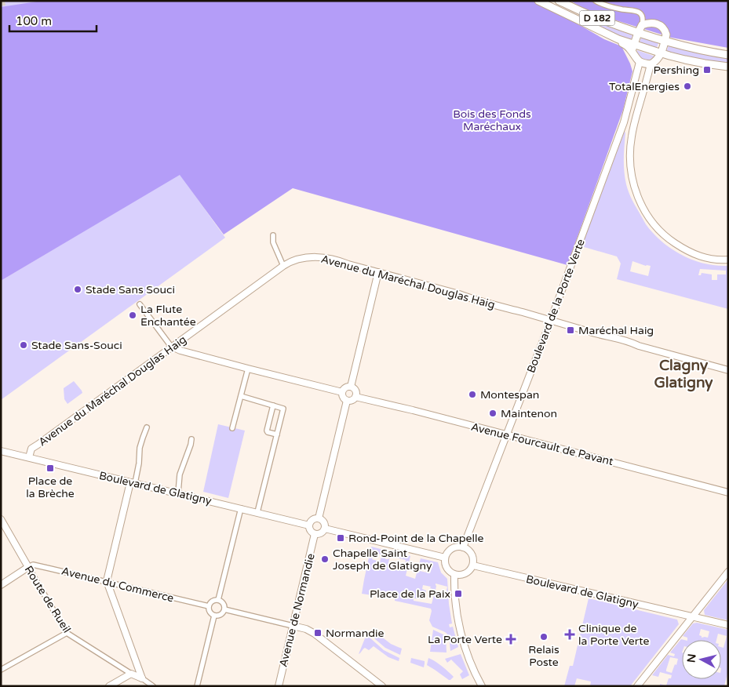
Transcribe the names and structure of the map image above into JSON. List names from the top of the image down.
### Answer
{
  "streets": {
    "main road": ["D 182"],
    "street": [
      "Avenue du Maréchal Douglas Haig",
      "Boulevard de la Porte Verte",
      "Avenue Fourcault de Pavant",
      "Boulevard de Glatigny",
      "Avenue du Commerce",
      "Route de Rueil",
      "Avenue de Normandie"
    ]
  },
  "crossings": [
    ["Avenue du Maréchal Douglas Haig", "Boulevard de la Porte Verte"],
    ["Avenue du Maréchal Douglas Haig", "Boulevard de Glatigny"],
    ["Boulevard de la Porte Verte", "Avenue Fourcault de Pavant"],
    ["Boulevard de la Porte Verte", "Boulevard de Glatigny"],
    ["Boulevard de Glatigny", "Avenue de Normandie"],
    ["Avenue du Commerce", "Route de Rueil"]
  ],
  "districts": ["Clagny Glatigny"],
  "parks": ["Bois des Fonds Maréchaux"],
  "places": {
    "transit": [
      "Pershing",
      "Maréchal Haig",
      "Place de la Brèche",
      "Rond-Point de la Chapelle",
      "Place de la Paix",
      "Normandie"
    ],
    "other": [
      "TotalEnergies",
      "Stade Sans Souci",
      "La Flute Enchantée",
      "Stade Sans-Souci",
      "Montespan",
      "Maintenon",
      "Chapelle Saint Joseph de Glatigny",
      "Relais Poste"
    ],
    "health": ["Clinique de la Porte Verte", "La Porte Verte"]
  },
  "scale_bar": "100 m",
  "north": "left"
}
